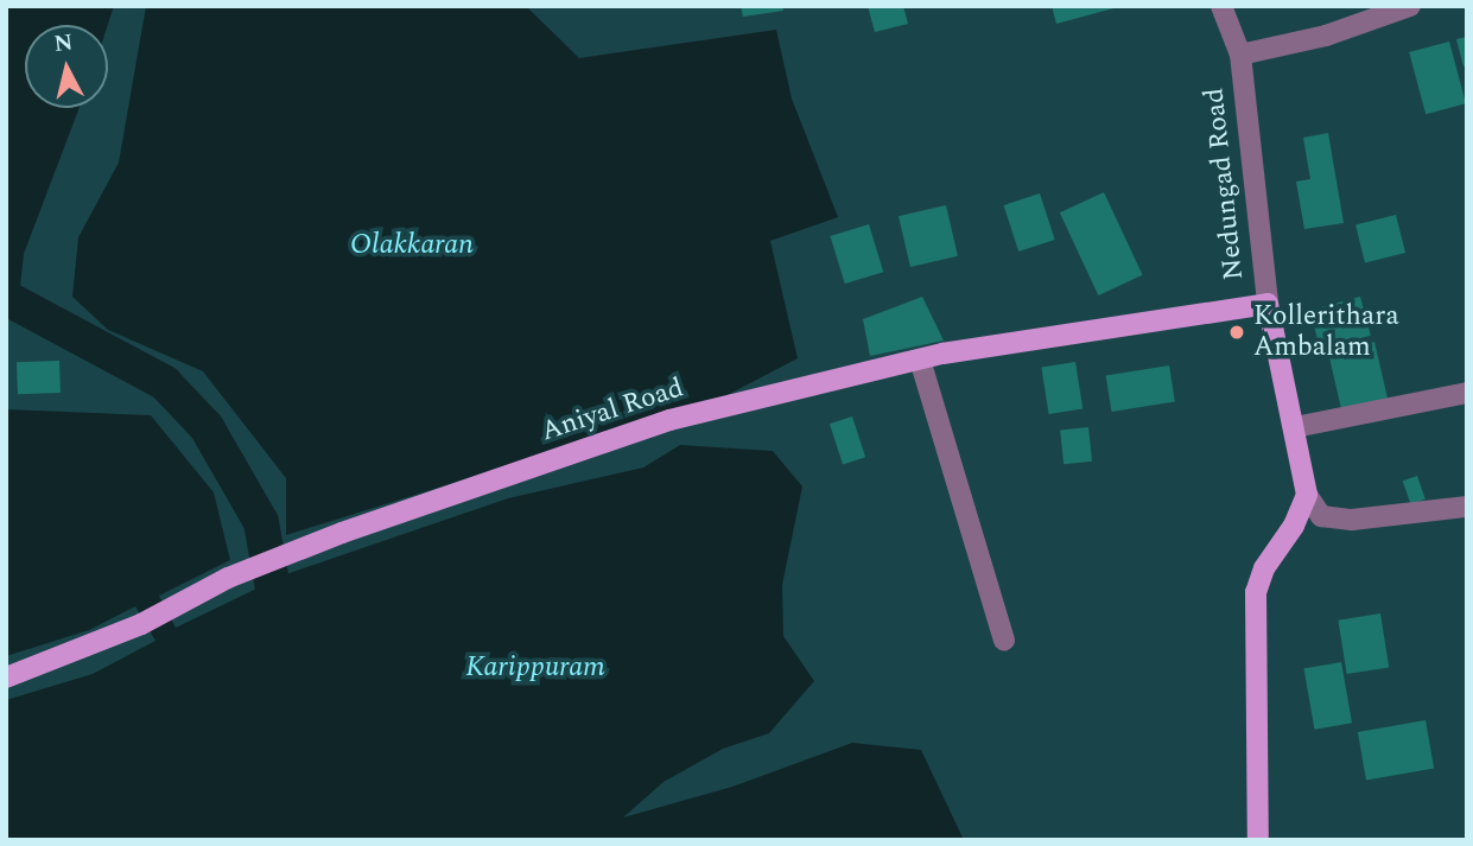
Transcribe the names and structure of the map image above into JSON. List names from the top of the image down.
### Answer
{
  "streets": {
    "main road": ["Nedungad Road", "Aniyal Road"]
  },
  "crossings": [
    ["Nedungad Road", "Aniyal Road"]
  ],
  "water": ["Olakkaran", "Karippuram"],
  "places": ["Kollerithara Ambalam"],
  "north": "top"
}
